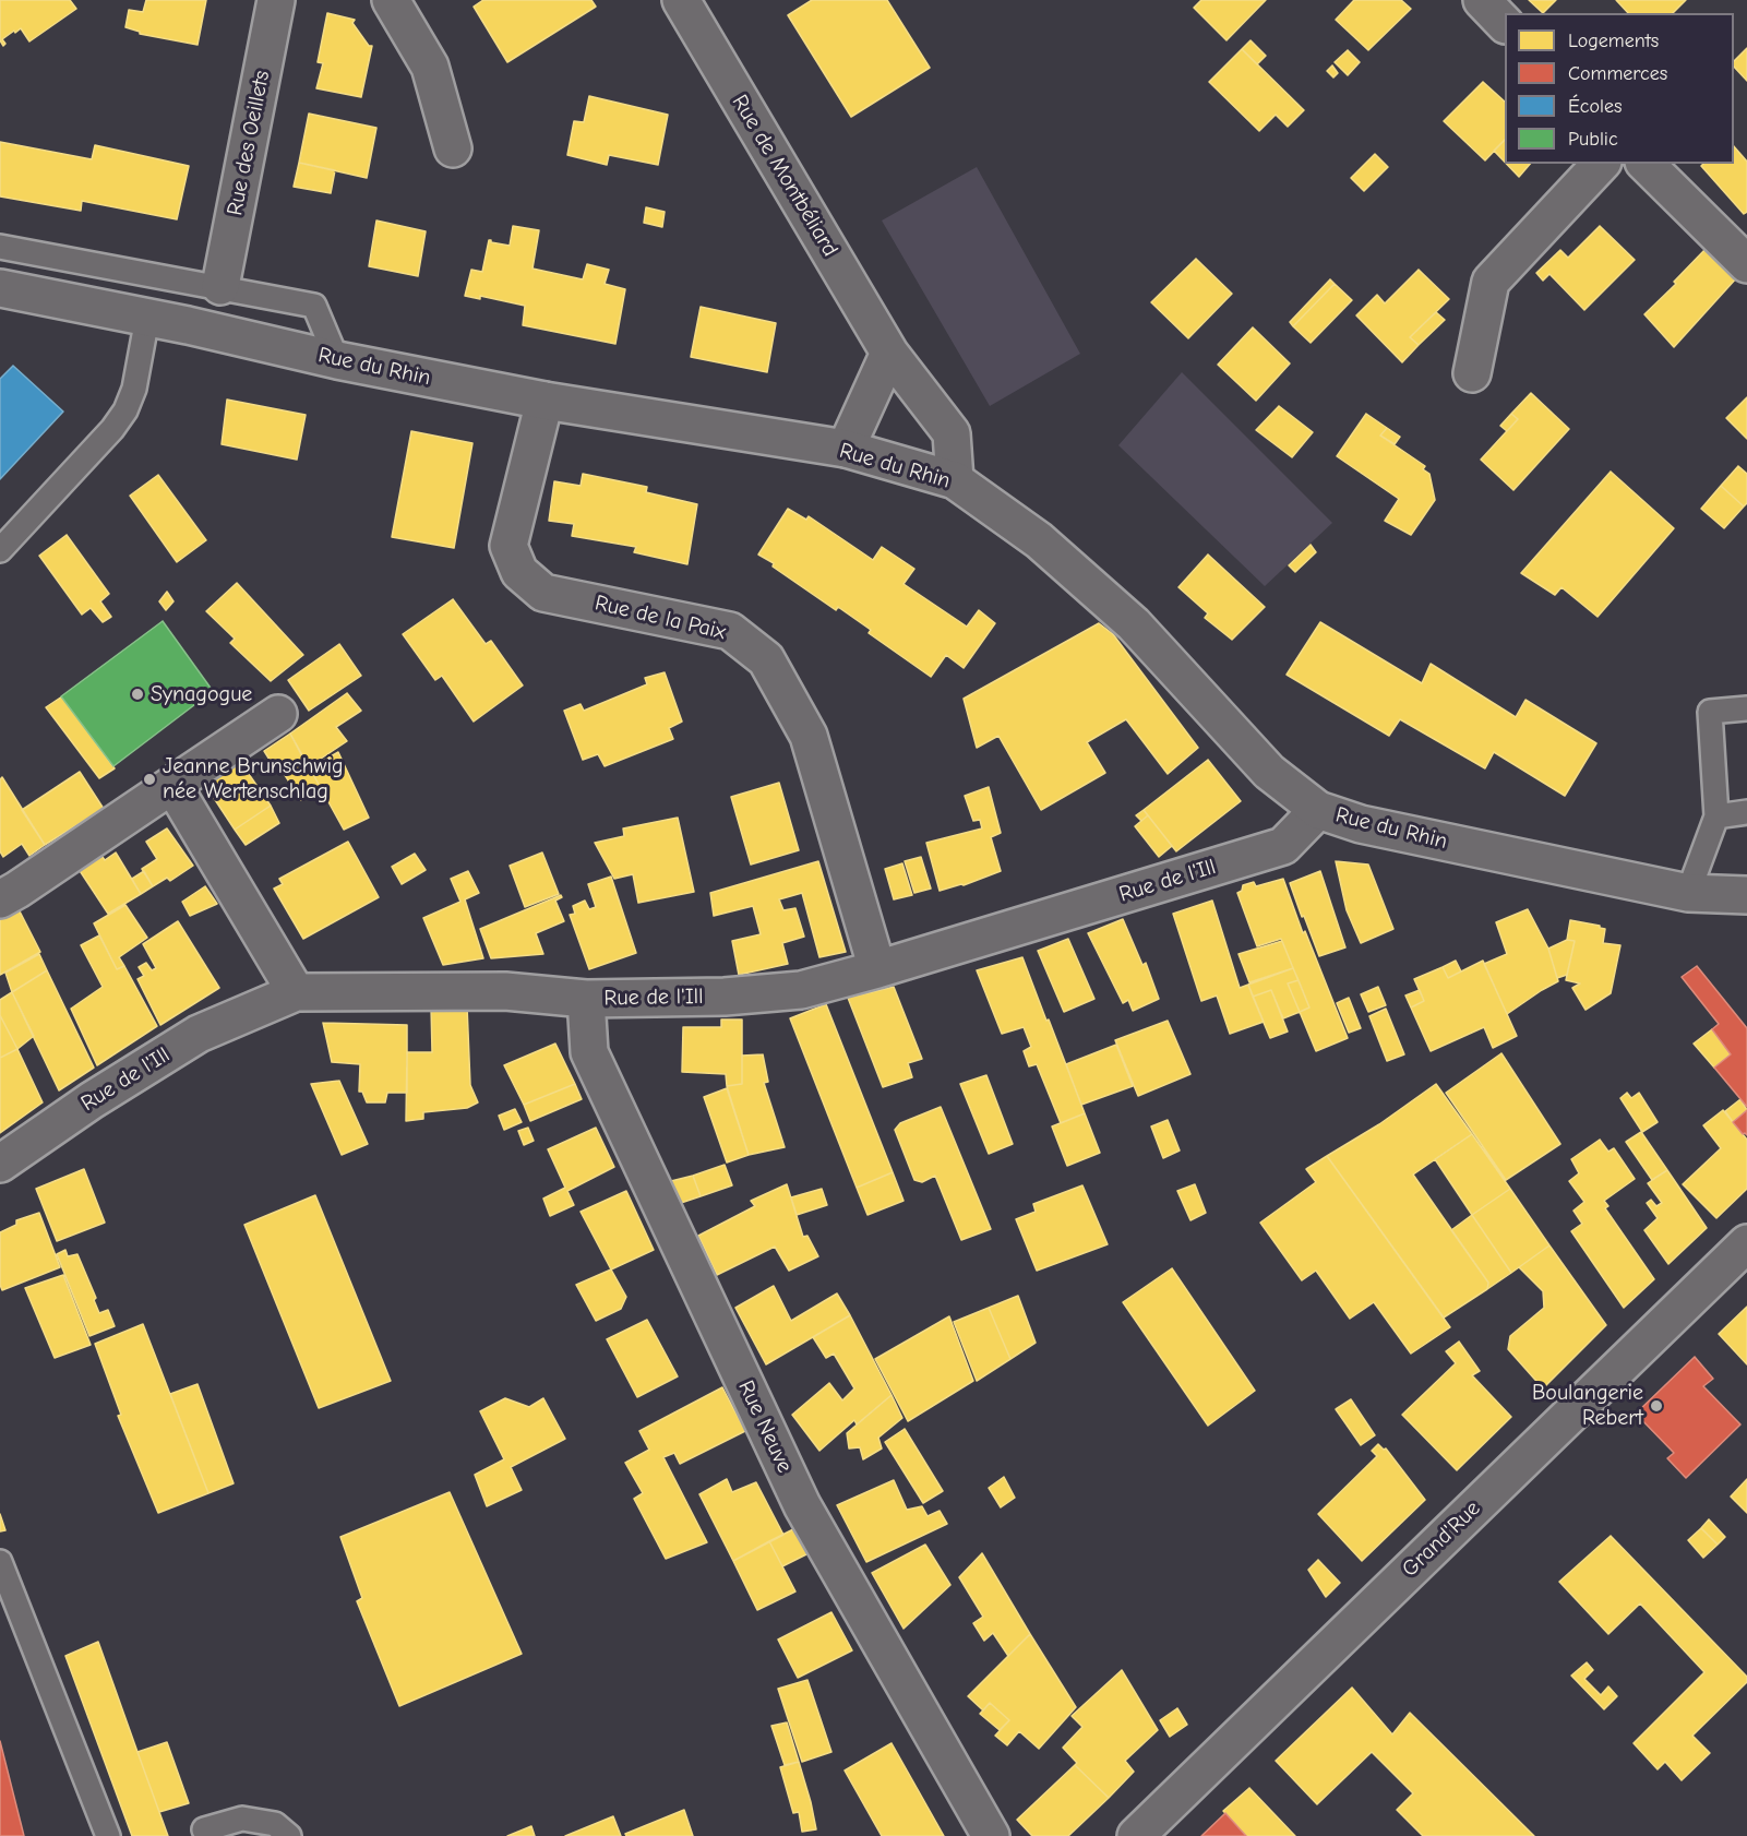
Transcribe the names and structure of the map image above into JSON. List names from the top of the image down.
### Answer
{
  "streets": {
    "street": [
      "Rue des Oeillets",
      "Rue de Montbéliard",
      "Rue du Rhin",
      "Rue de la Paix",
      "Rue de l'Ill",
      "Rue Neuve",
      "Grand'Rue"
    ]
  },
  "crossings": [
    ["Rue de Montbéliard", "Rue du Rhin"],
    ["Rue du Rhin", "Rue de la Paix"],
    ["Rue du Rhin", "Rue de l'Ill"],
    ["Rue de la Paix", "Rue de l'Ill"],
    ["Rue de l'Ill", "Rue Neuve"]
  ],
  "places": ["Synagogue", "Jeanne Brunschwig née Wertenschlag", "Boulangerie Rebert"],
  "legend": [
    "Logements",
    "Commerces",
    "Écoles",
    "Public"
  ]
}
